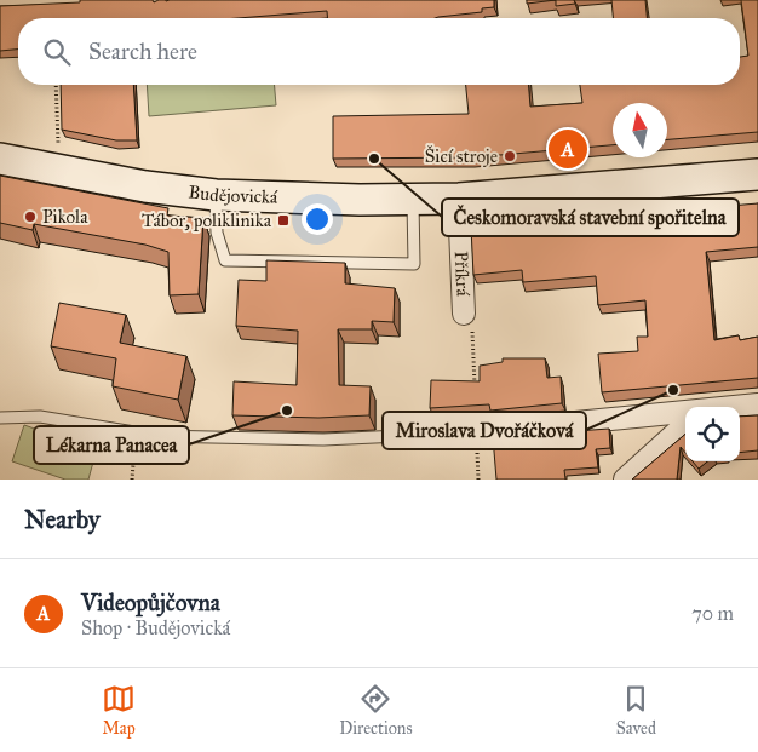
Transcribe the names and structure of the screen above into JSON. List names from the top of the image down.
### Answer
{
  "streets": {
    "main road": ["Budějovická"],
    "street": ["Příkrá"]
  },
  "crossings": [
    ["Budějovická", "Příkrá"]
  ],
  "places": {
    "other": [
      "Šicí stroje",
      "Českomoravská stavební spořitelna",
      "Pikola",
      "Miroslava Dvořáčková",
      "Lékarna Panacea"
    ],
    "transit": ["Tábor, poliklinika"]
  },
  "north": "top",
  "page": {
    "search": "Search here",
    "pins": "A",
    "heading": "Nearby",
    "list": [
      {
        "mark": "A",
        "name": "Videopůjčovna",
        "note": "Shop · Budějovická",
        "value": "70 m"
      }
    ],
    "nav": ["Map", "Directions", "Saved"]
  }
}
